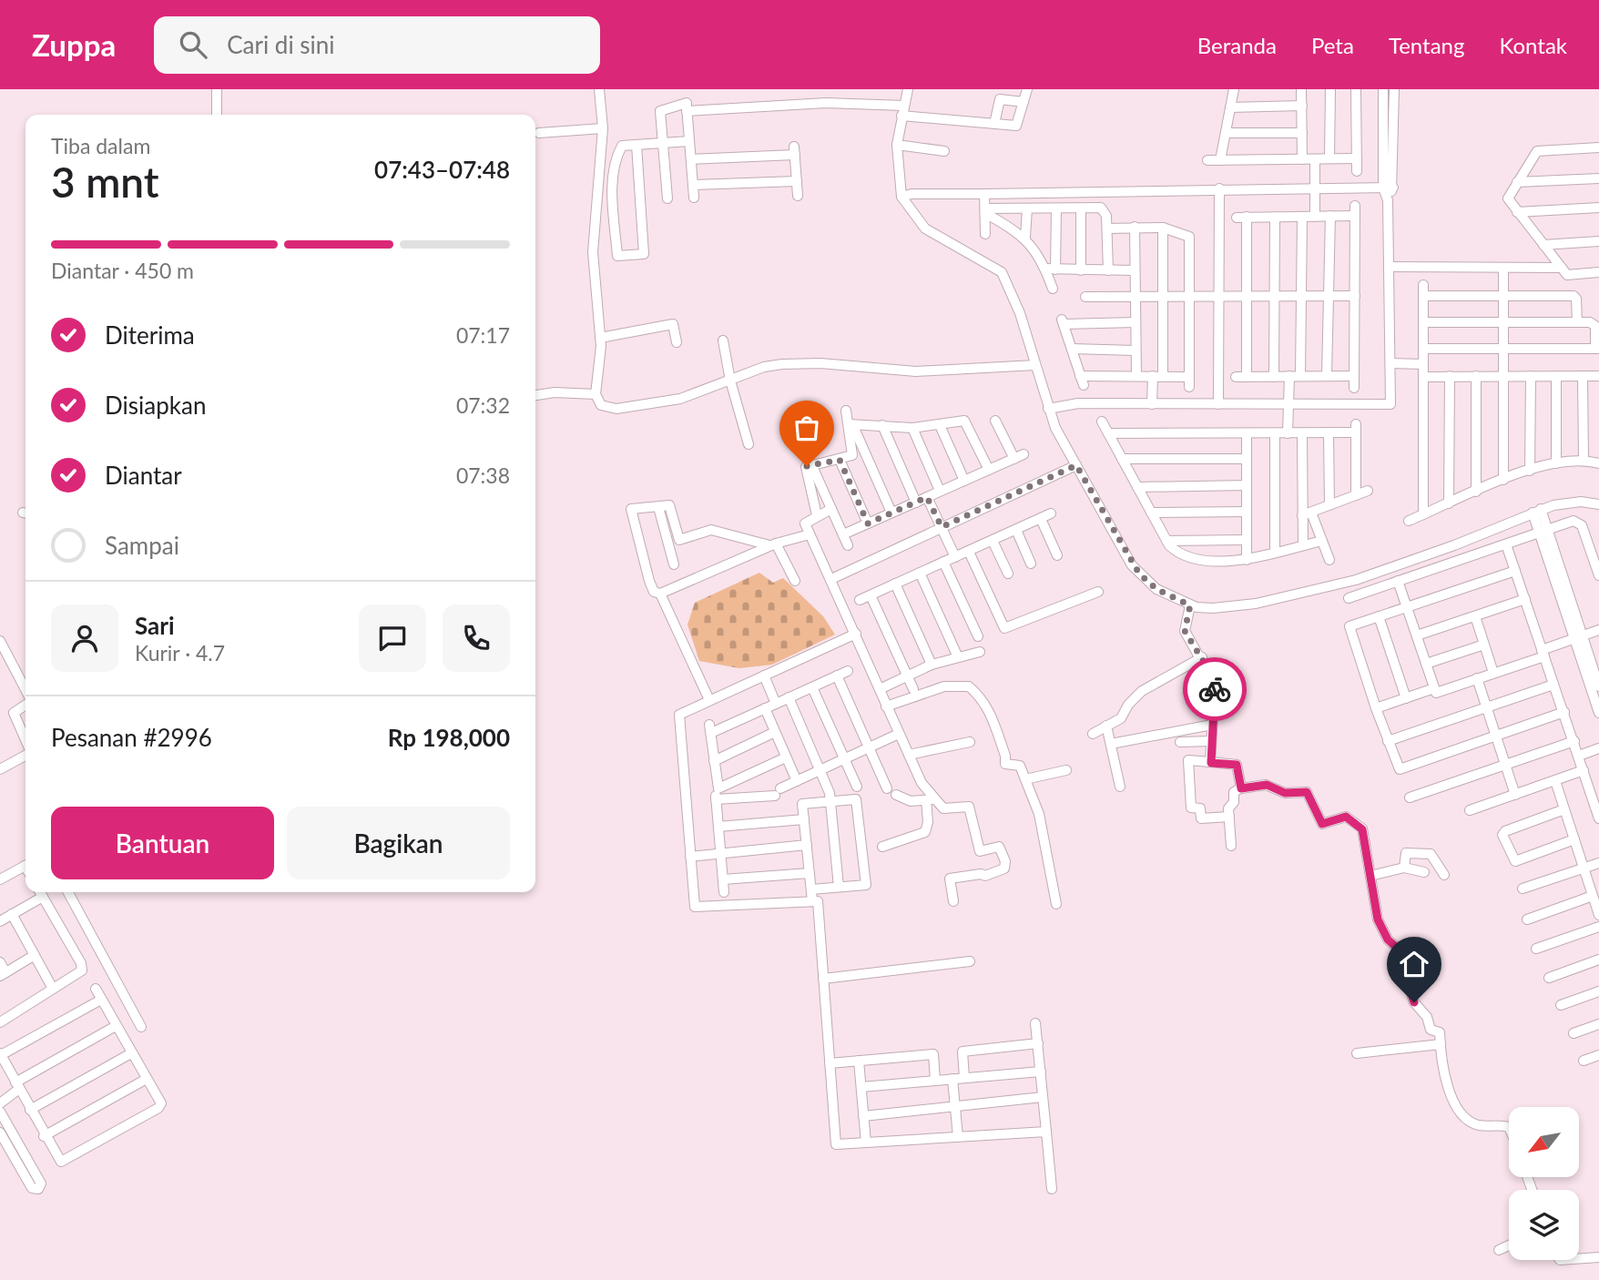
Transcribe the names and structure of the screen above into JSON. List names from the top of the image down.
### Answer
{
  "north": "bottom left",
  "page": {
    "header": "Zuppa",
    "search": "Cari di sini",
    "nav": [
      "Beranda",
      "Peta",
      "Tentang",
      "Kontak"
    ],
    "heading": ["3 mnt", "Tiba dalam", "07:43–07:48"],
    "panel": [
      "Sari",
      "Kurir · 4.7",
      "Pesanan #2996",
      "Rp 198,000"
    ],
    "bar": "Diantar · 450 m",
    "list": [
      ["Diterima", "07:17"],
      ["Disiapkan", "07:32"],
      ["Diantar", "07:38"],
      "Sampai"
    ],
    "buttons": ["Bantuan", "Bagikan"]
  }
}
